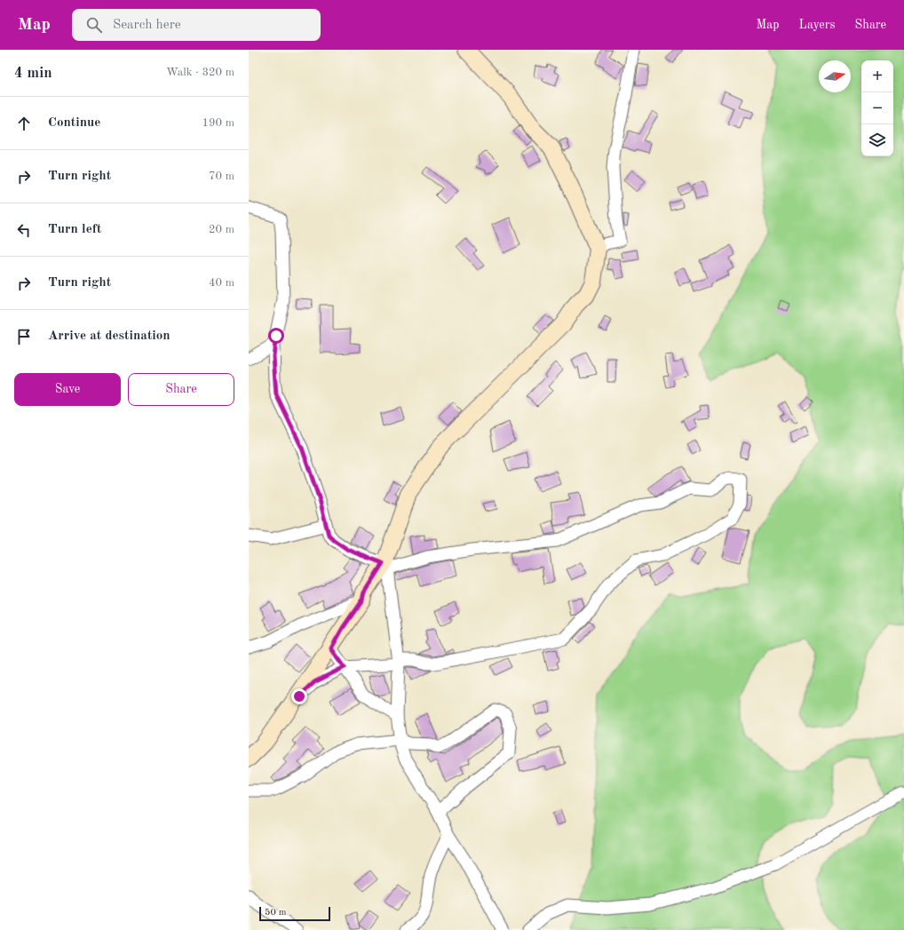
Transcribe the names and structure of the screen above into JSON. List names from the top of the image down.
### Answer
{
  "scale_bar": "50 m",
  "north": "right",
  "page": {
    "header": "Map",
    "search": "Search here",
    "nav": ["Map", "Layers", "Share"],
    "heading": ["4 min", "Walk · 320 m"],
    "map_buttons": ["+", "−"],
    "list": [
      ["Continue", "190 m"],
      ["Turn right", "70 m"],
      ["Turn left", "20 m"],
      ["Turn right", "40 m"],
      "Arrive at destination"
    ],
    "buttons": ["Save", "Share"],
    "scale": "50 m"
  }
}
